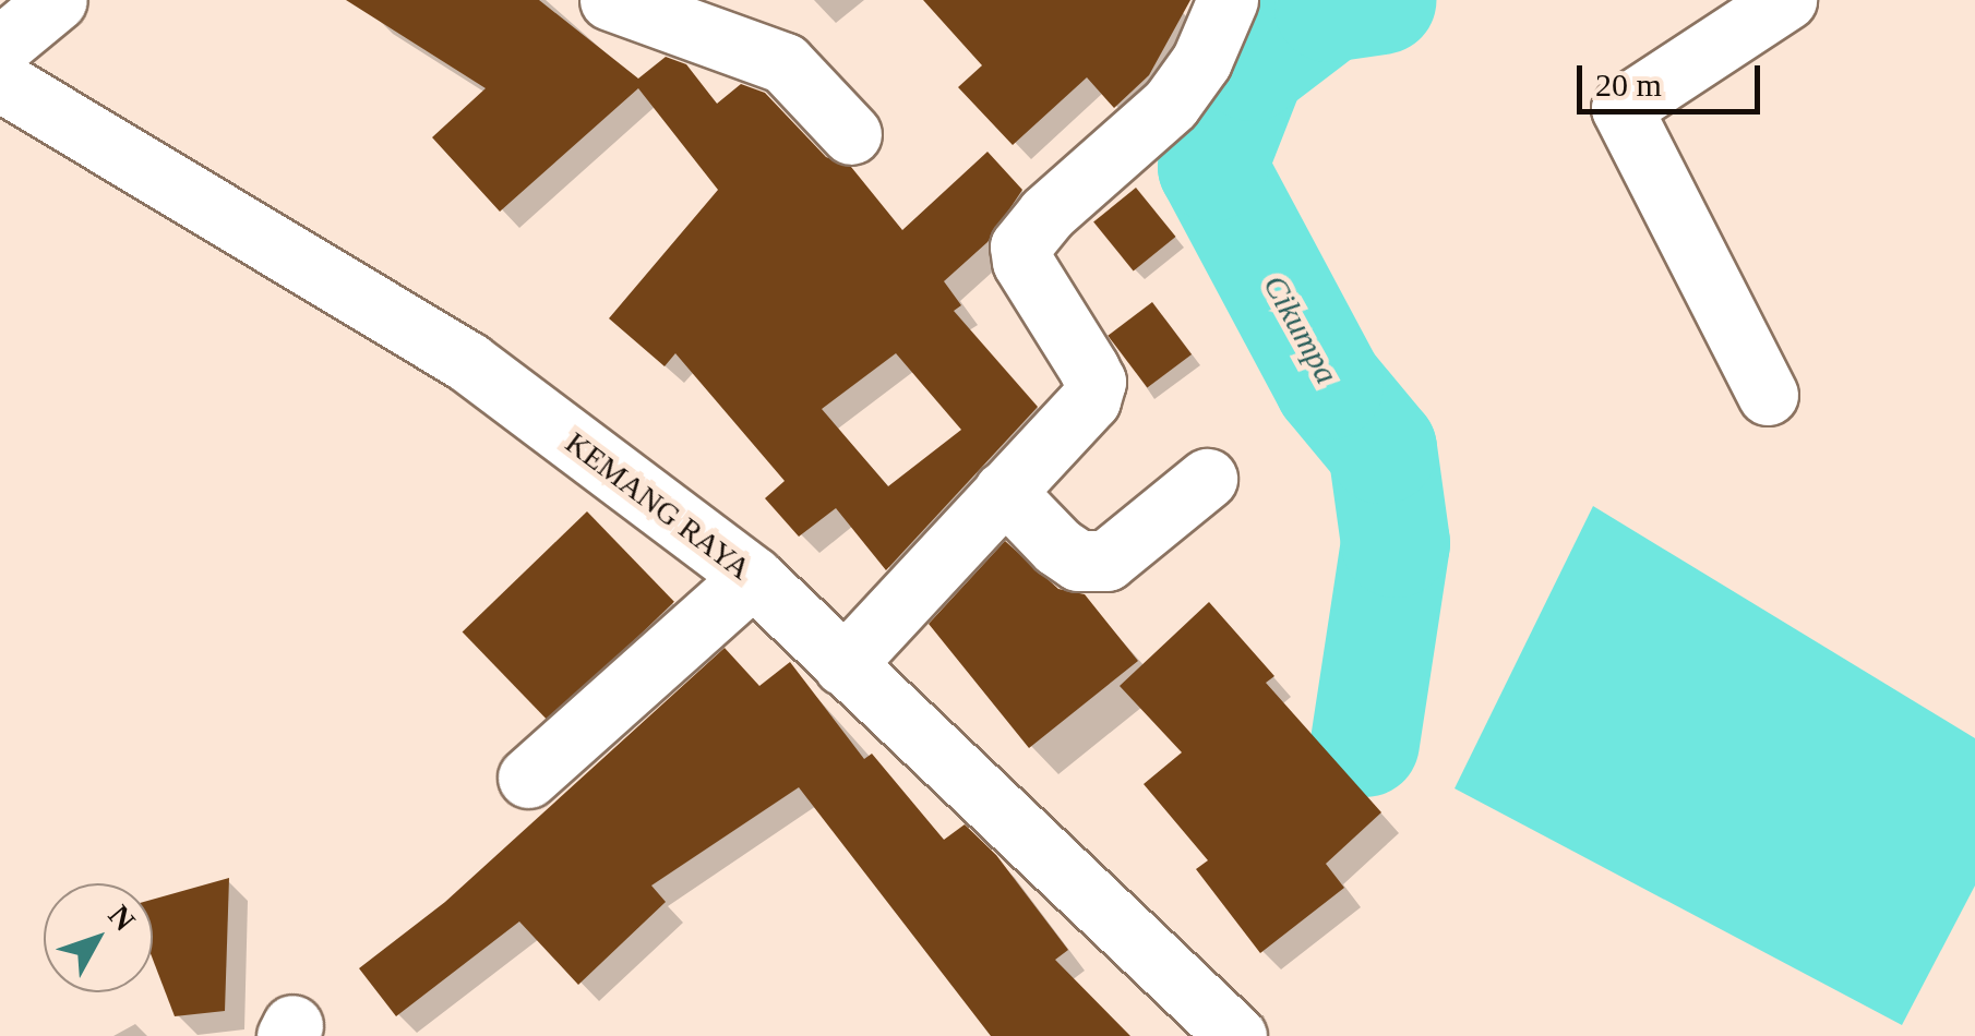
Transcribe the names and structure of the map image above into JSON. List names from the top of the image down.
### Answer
{
  "streets": {
    "street": ["KEMANG RAYA"]
  },
  "water": ["Cikumpa"],
  "scale_bar": "20 m",
  "north": "top right"
}
